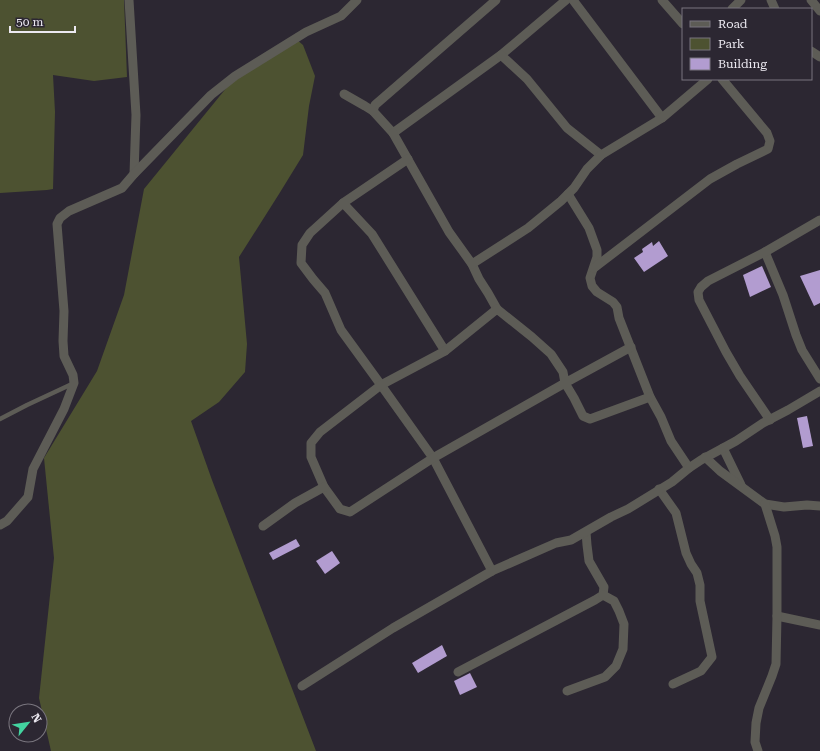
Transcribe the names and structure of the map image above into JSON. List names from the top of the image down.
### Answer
{
  "legend": ["Road", "Park", "Building"],
  "scale_bar": "50 m",
  "north": "top right"
}
